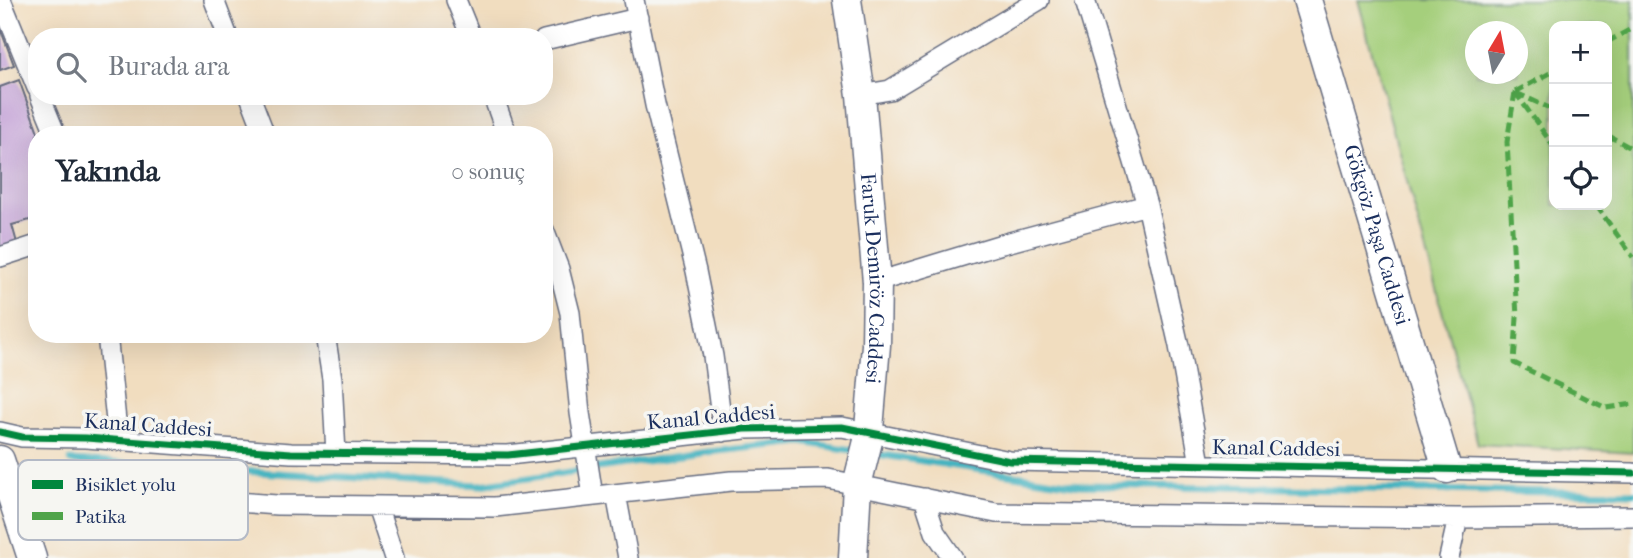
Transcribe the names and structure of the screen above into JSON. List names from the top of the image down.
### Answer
{
  "streets": {
    "street": ["Gökgöz Paşa Caddesi", "Faruk Demiröz Caddesi", "Kanal Caddesi"]
  },
  "crossings": [
    ["Gökgöz Paşa Caddesi", "Kanal Caddesi"],
    ["Faruk Demiröz Caddesi", "Kanal Caddesi"]
  ],
  "legend": ["Bisiklet yolu", "Patika"],
  "north": "top",
  "page": {
    "map_buttons": ["+", "−"],
    "search": "Burada ara",
    "heading": ["Yakında", "0 sonuç"]
  }
}
